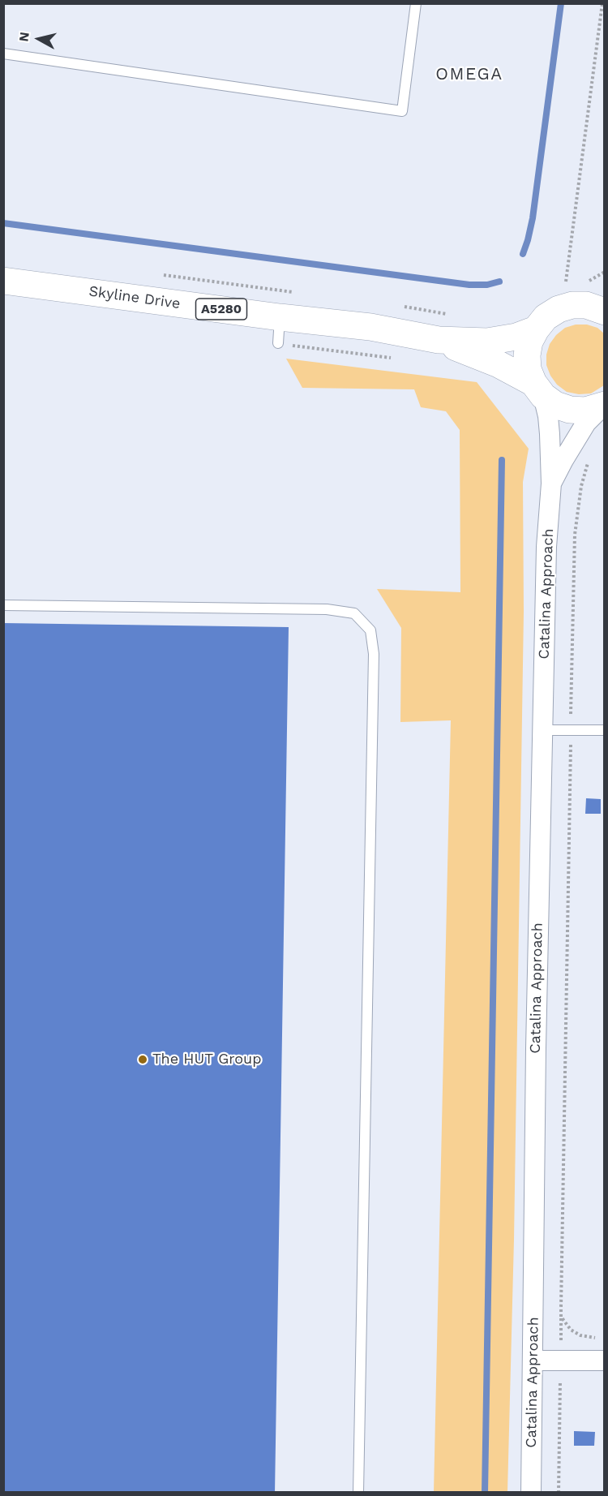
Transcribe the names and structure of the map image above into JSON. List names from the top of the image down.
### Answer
{
  "streets": {
    "main road": ["Skyline Drive", "A5280"],
    "street": ["Catalina Approach"]
  },
  "crossings": [
    ["Skyline Drive", "A5280"],
    ["Skyline Drive", "Catalina Approach"],
    ["A5280", "Catalina Approach"]
  ],
  "districts": ["OMEGA"],
  "places": ["The HUT Group"],
  "north": "left"
}
